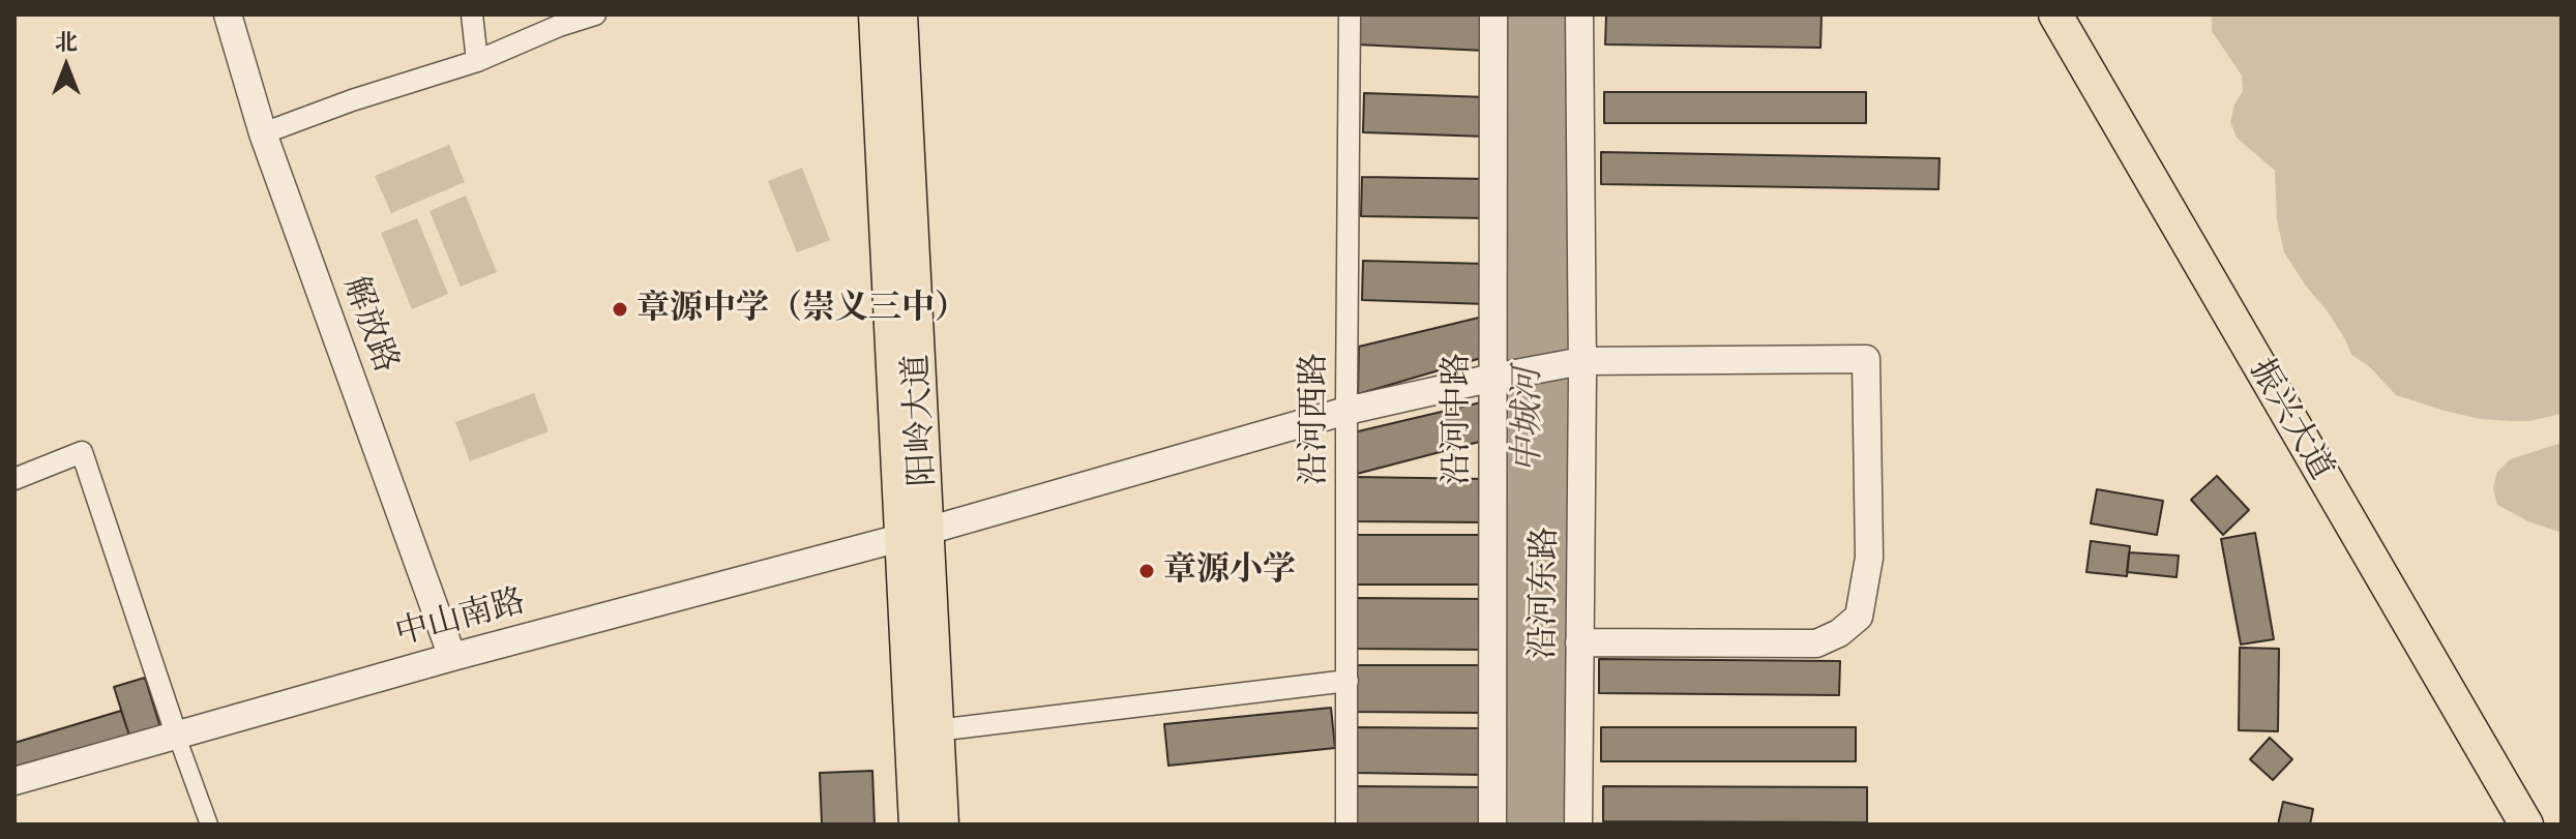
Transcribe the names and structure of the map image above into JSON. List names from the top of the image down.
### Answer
{
  "streets": {
    "main road": ["阳岭大道", "振兴大道"],
    "street": [
      "解放路",
      "沿河西路",
      "沿河中路",
      "沿河东路",
      "中山南路"
    ]
  },
  "crossings": [
    ["解放路", "中山南路"],
    ["沿河西路", "中山南路"],
    ["沿河中路", "中山南路"],
    ["阳岭大道", "中山南路"],
    ["沿河东路", "中山南路"]
  ],
  "water": ["中城河"],
  "places": ["章源中学（崇义三中）", "章源小学"],
  "north": "top"
}
